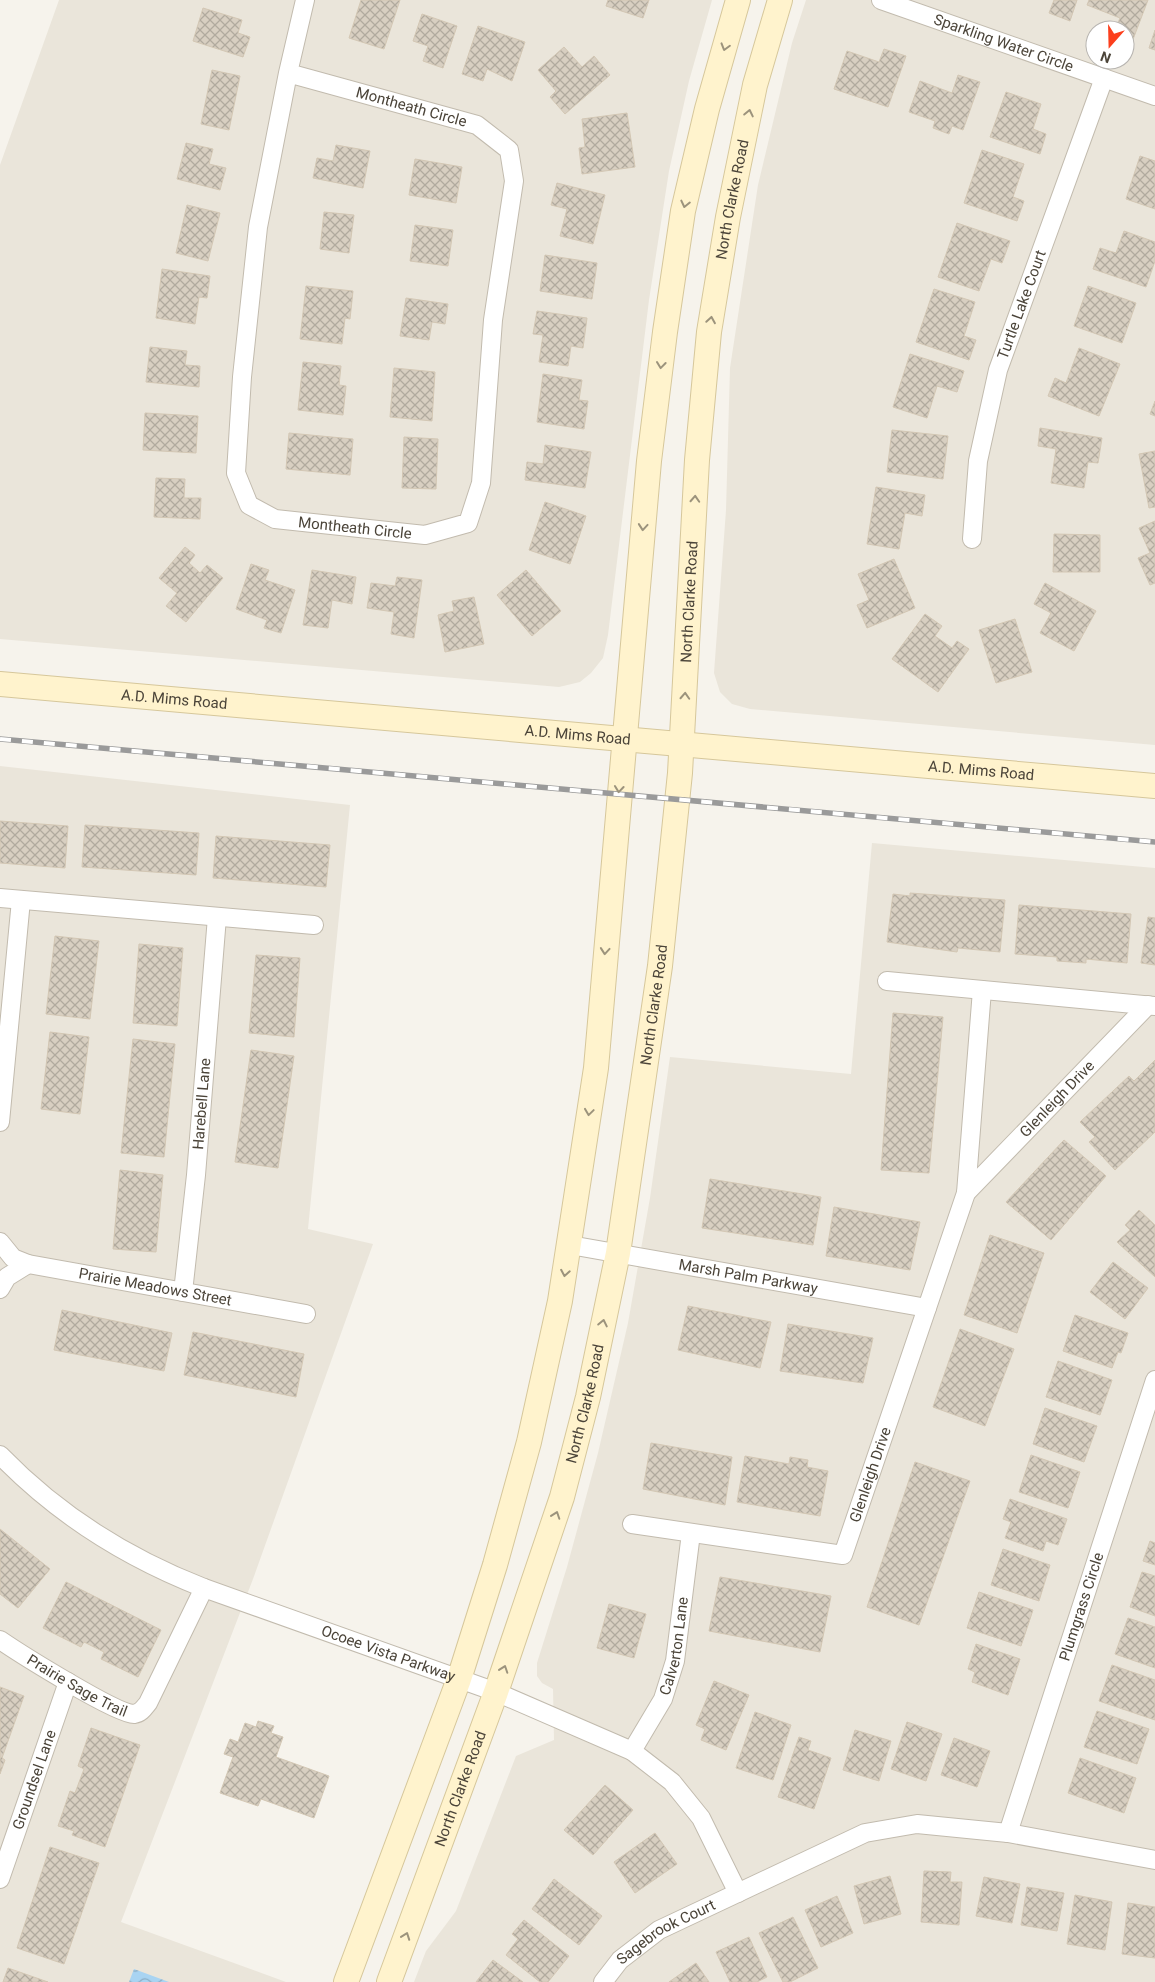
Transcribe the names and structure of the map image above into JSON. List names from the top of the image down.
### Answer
{
  "streets": {
    "street": [
      "Sparkling Water Circle",
      "Montheath Circle",
      "North Clarke Road",
      "Turtle Lake Court",
      "A.D. Mims Road",
      "Glenleigh Drive",
      "Harebell Lane",
      "Marsh Palm Parkway",
      "Prairie Meadows Street",
      "Plumgrass Circle",
      "Calverton Lane",
      "Ocoee Vista Parkway",
      "Prairie Sage Trail",
      "Groundsel Lane",
      "Sagebrook Court"
    ]
  },
  "crossings": [
    ["Sparkling Water Circle", "Turtle Lake Court"],
    ["North Clarke Road", "A.D. Mims Road"],
    ["North Clarke Road", "Marsh Palm Parkway"],
    ["North Clarke Road", "Ocoee Vista Parkway"],
    ["Glenleigh Drive", "Marsh Palm Parkway"],
    ["Glenleigh Drive", "Calverton Lane"],
    ["Harebell Lane", "Prairie Meadows Street"],
    ["Calverton Lane", "Ocoee Vista Parkway"],
    ["Ocoee Vista Parkway", "Prairie Sage Trail"],
    ["Ocoee Vista Parkway", "Sagebrook Court"],
    ["Prairie Sage Trail", "Groundsel Lane"]
  ],
  "north": "bottom"
}
